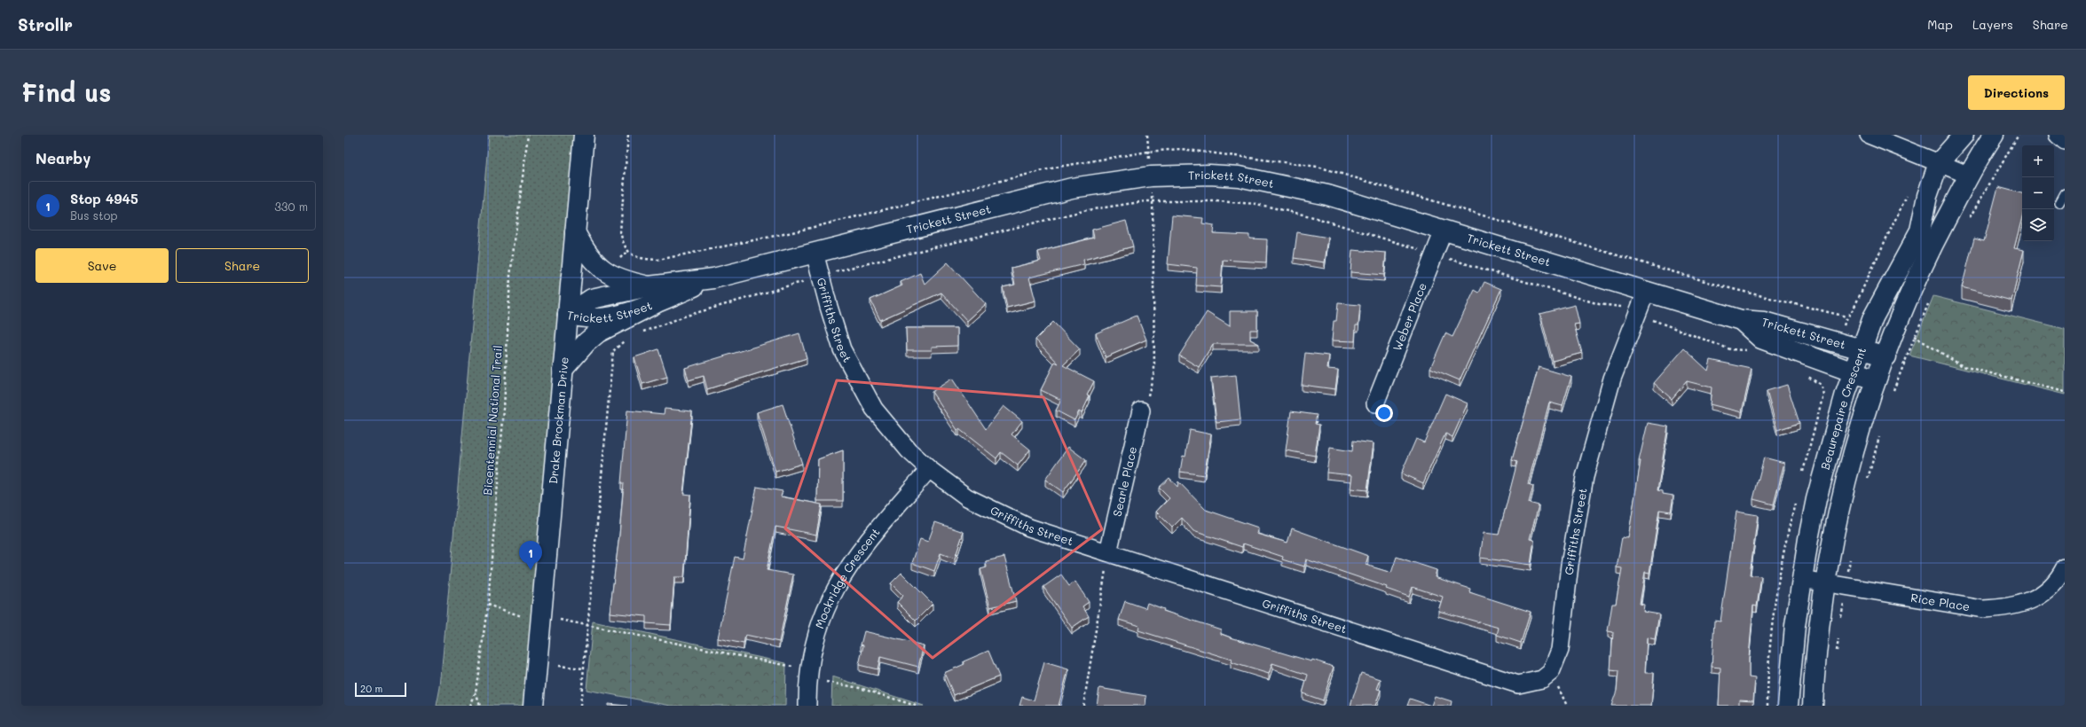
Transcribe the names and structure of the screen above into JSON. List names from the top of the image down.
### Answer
{
  "streets": {
    "street": [
      "Trickett Street",
      "Weber Place",
      "Griffiths Street",
      "Beaurepaire Crescent",
      "Drake Brockman Drive",
      "Searle Place",
      "Mockridge Crescent",
      "Rice Place"
    ],
    "path": ["Bicentennial National Trail"]
  },
  "crossings": [
    ["Trickett Street", "Weber Place"],
    ["Trickett Street", "Griffiths Street"],
    ["Trickett Street", "Beaurepaire Crescent"],
    ["Trickett Street", "Drake Brockman Drive"],
    ["Griffiths Street", "Searle Place"],
    ["Griffiths Street", "Mockridge Crescent"],
    ["Beaurepaire Crescent", "Rice Place"]
  ],
  "scale_bar": "20 m",
  "page": {
    "header": "Strollr",
    "nav": ["Map", "Layers", "Share"],
    "buttons": [
      "Directions",
      ["Save", "Share"]
    ],
    "title": "Find us",
    "heading": "Nearby",
    "map_buttons": ["+", "−"],
    "list": [
      {
        "mark": "1",
        "name": "Stop 4945",
        "note": "Bus stop",
        "value": "330 m"
      }
    ],
    "pins": "1",
    "scale": "20 m"
  }
}
